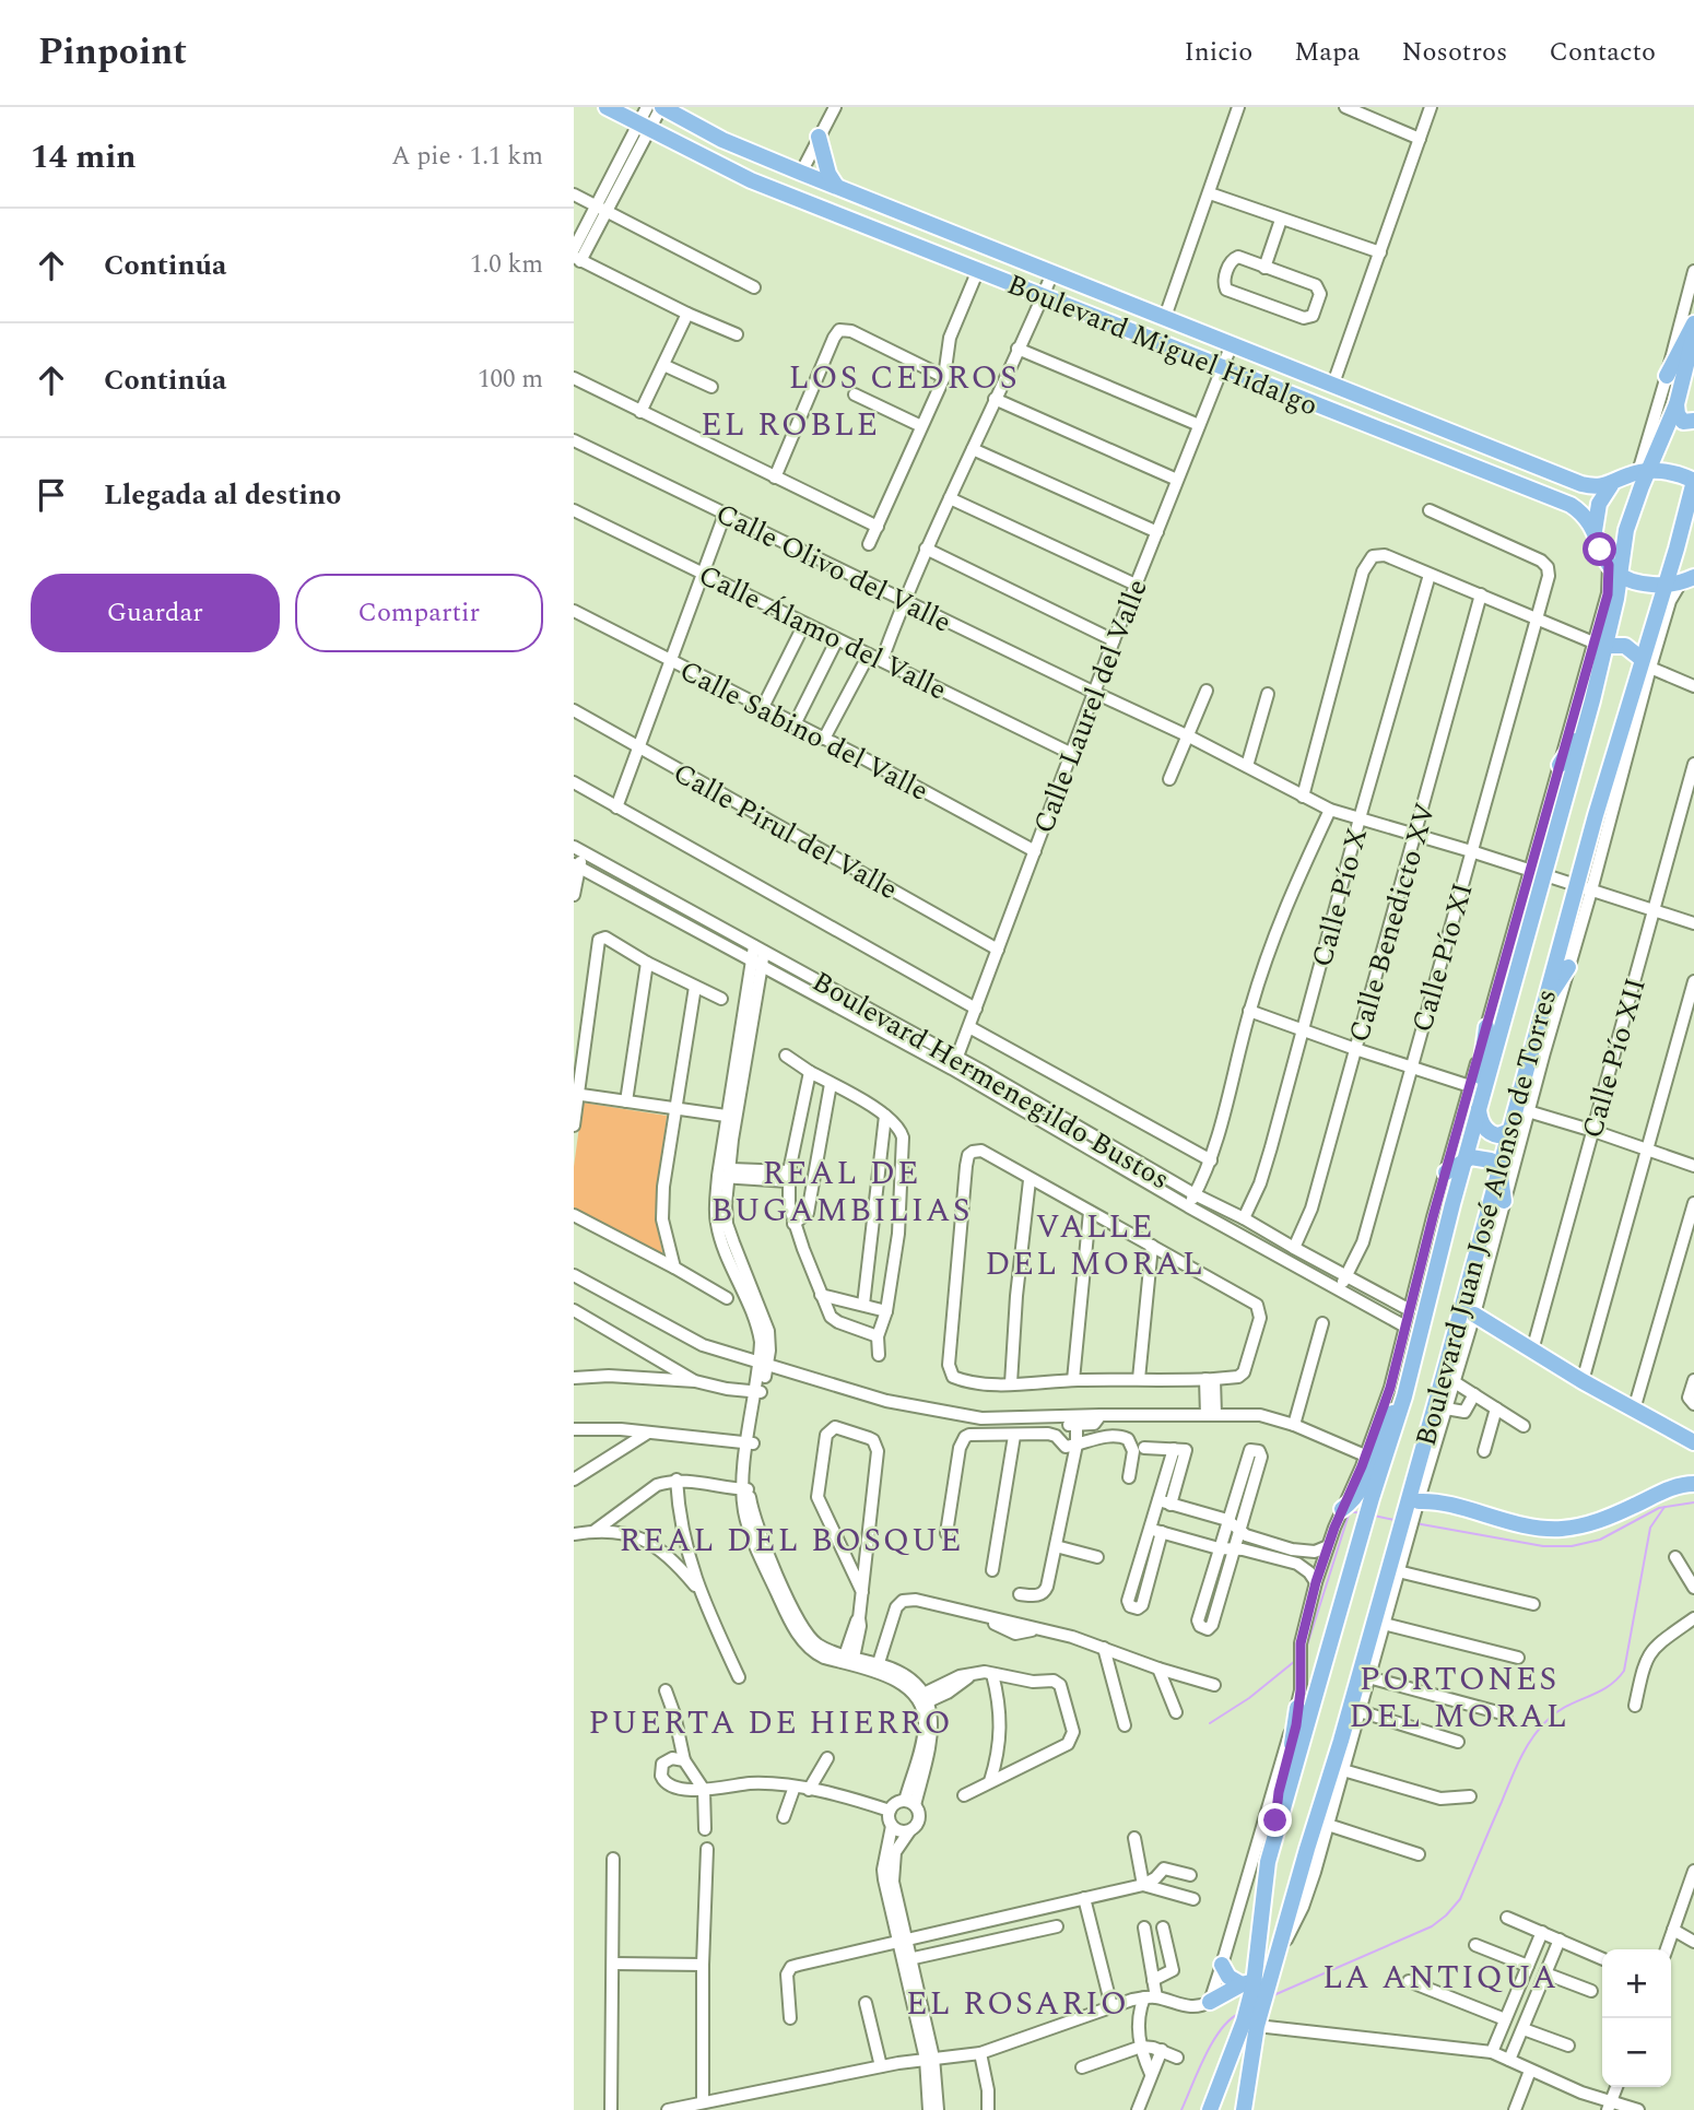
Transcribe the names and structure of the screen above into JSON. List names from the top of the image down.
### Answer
{
  "streets": {
    "main road": ["Boulevard Miguel Hidalgo", "Boulevard Juan José Alonso de Torres"],
    "street": [
      "Calle Olivo del Valle",
      "Calle Álamo del Valle",
      "Calle Laurel del Valle",
      "Calle Sabino del Valle",
      "Calle Pirul del Valle",
      "Calle Pío X",
      "Calle Benedicto XV",
      "Calle Pío XI",
      "Calle Pío XII",
      "Boulevard Hermenegildo Bustos"
    ]
  },
  "crossings": [
    ["Boulevard Miguel Hidalgo", "Calle Laurel del Valle"],
    ["Boulevard Miguel Hidalgo", "Boulevard Juan José Alonso de Torres"],
    ["Calle Olivo del Valle", "Calle Laurel del Valle"],
    ["Calle Olivo del Valle", "Calle Pío X"],
    ["Calle Olivo del Valle", "Calle Benedicto XV"],
    ["Calle Olivo del Valle", "Calle Pío XI"],
    ["Calle Olivo del Valle", "Calle Pío XII"],
    ["Calle Olivo del Valle", "Boulevard Juan José Alonso de Torres"],
    ["Calle Álamo del Valle", "Calle Laurel del Valle"],
    ["Calle Laurel del Valle", "Calle Sabino del Valle"],
    ["Calle Laurel del Valle", "Calle Pirul del Valle"],
    ["Calle Laurel del Valle", "Boulevard Hermenegildo Bustos"],
    ["Calle Pío X", "Boulevard Hermenegildo Bustos"],
    ["Calle Benedicto XV", "Boulevard Hermenegildo Bustos"],
    ["Calle Pío XI", "Boulevard Hermenegildo Bustos"],
    ["Boulevard Hermenegildo Bustos", "Boulevard Juan José Alonso de Torres"]
  ],
  "districts": [
    "LOS CEDROS",
    "EL ROBLE",
    "REAL DE BUGAMBILIAS",
    "VALLE DEL MORAL",
    "REAL DEL BOSQUE",
    "PORTONES DEL MORAL",
    "PUERTA DE HIERRO",
    "LA ANTIQUA",
    "EL ROSARIO"
  ],
  "page": {
    "header": "Pinpoint",
    "nav": [
      "Inicio",
      "Mapa",
      "Nosotros",
      "Contacto"
    ],
    "heading": ["14 min", "A pie · 1.1 km"],
    "list": [
      ["Continúa", "1.0 km"],
      ["Continúa", "100 m"],
      "Llegada al destino"
    ],
    "buttons": ["Guardar", "Compartir"],
    "map_buttons": ["+", "−"]
  }
}
